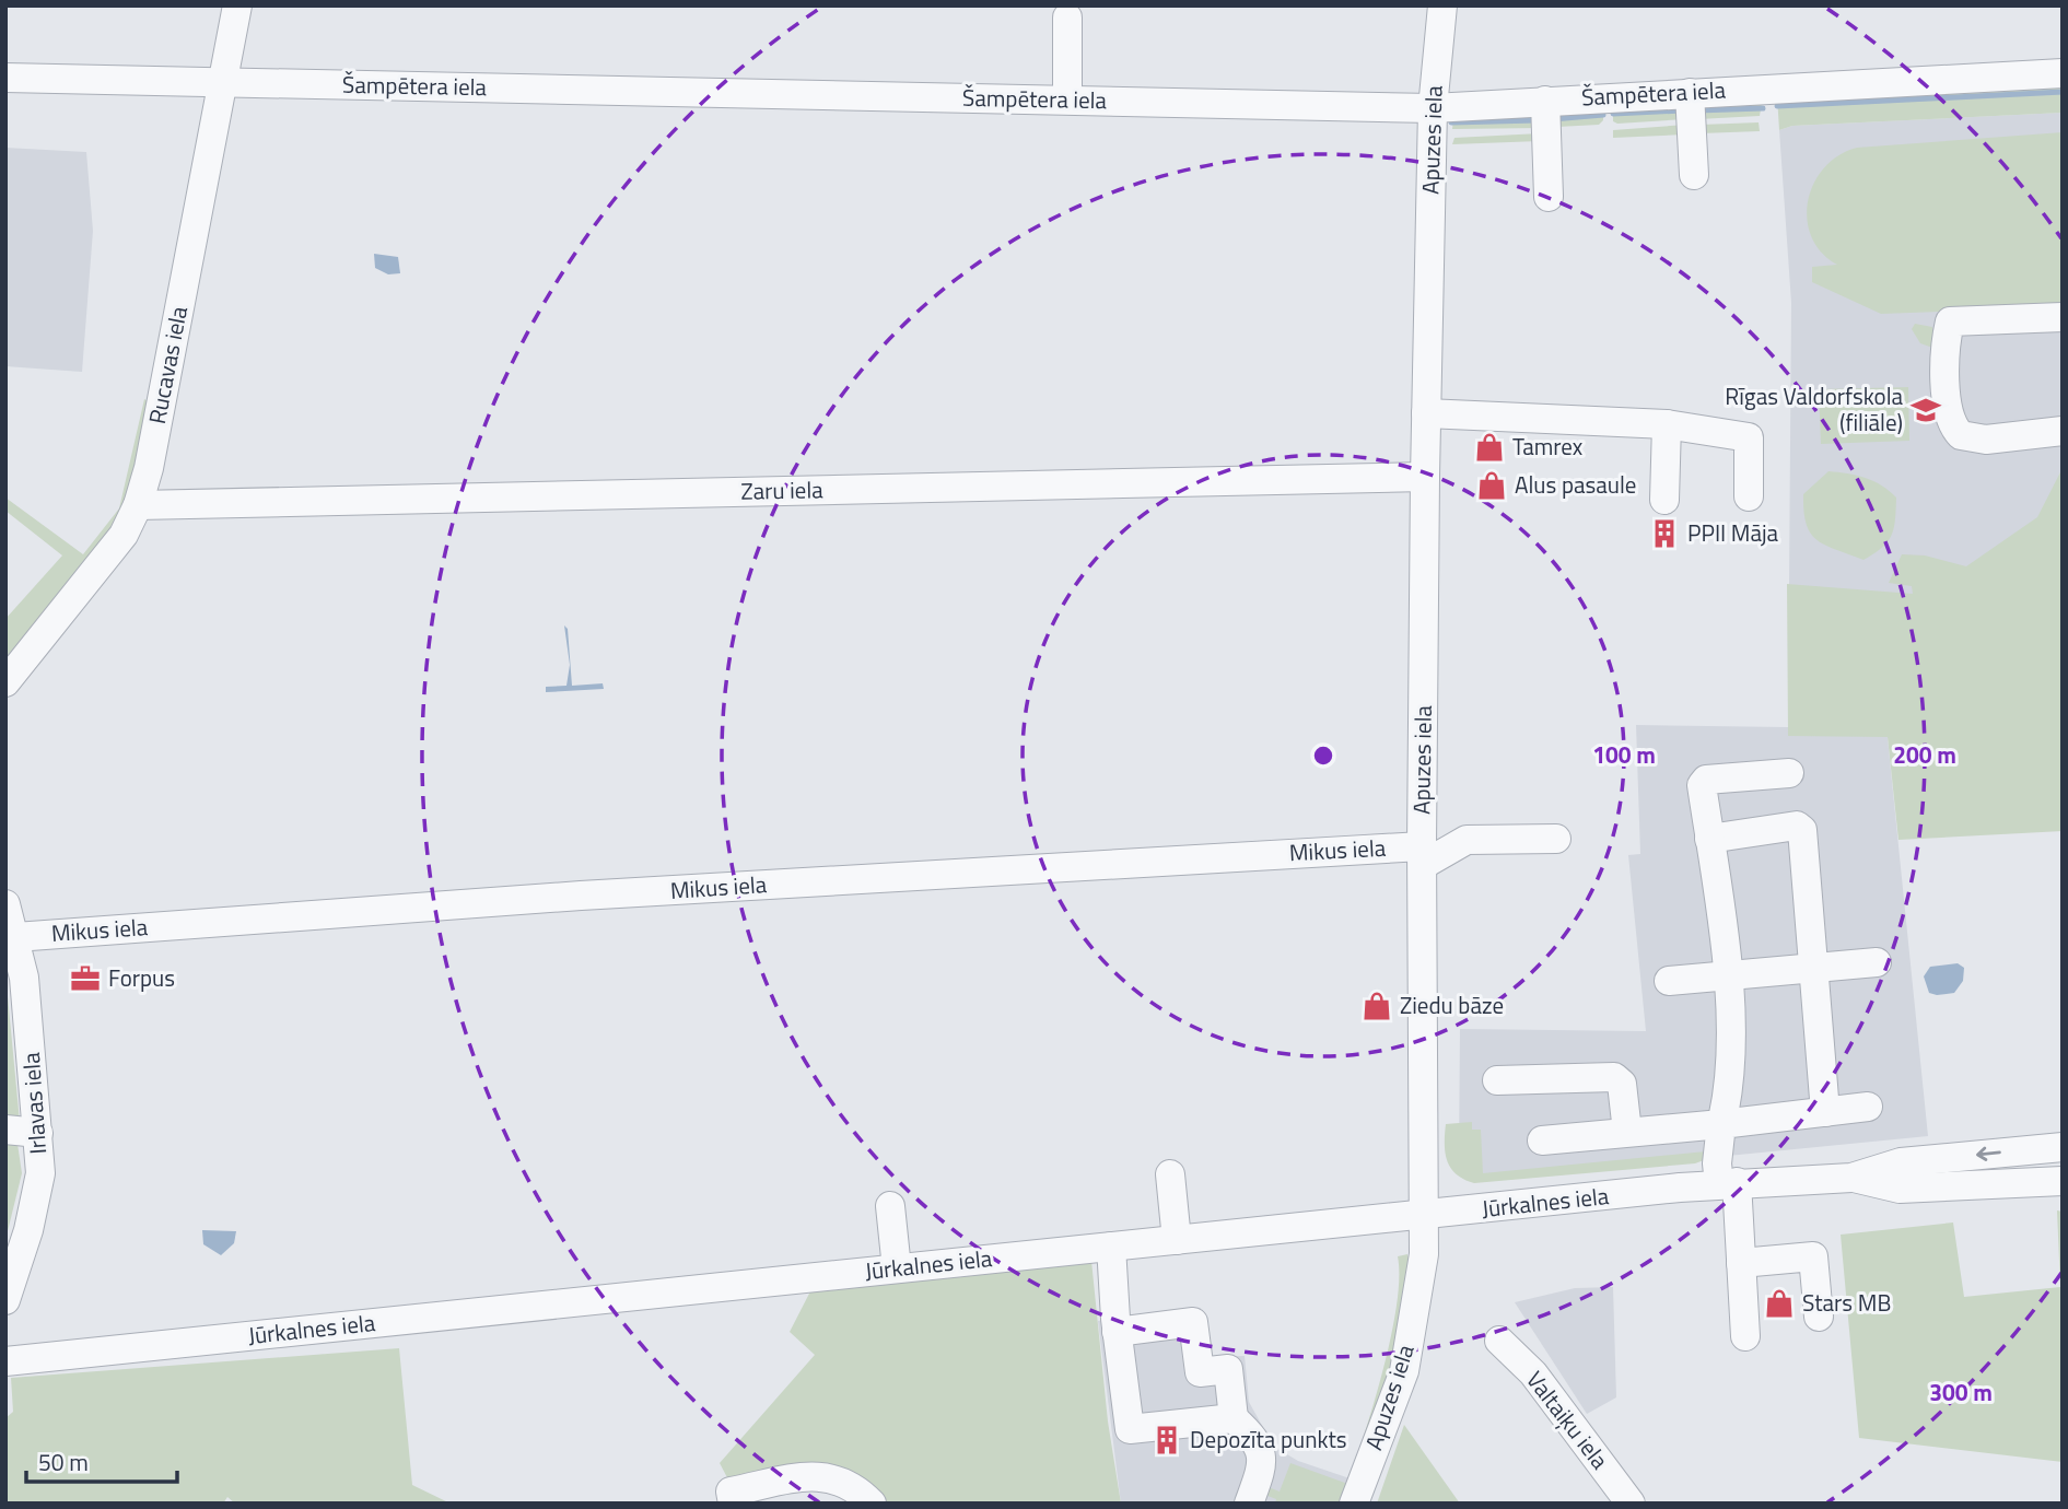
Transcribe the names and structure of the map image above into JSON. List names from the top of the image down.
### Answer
{
  "streets": {
    "street": [
      "Šampētera iela",
      "Apuzes iela",
      "Rucavas iela",
      "Zaru iela",
      "Mikus iela",
      "Irlavas iela",
      "Jūrkalnes iela",
      "Valtaiķu iela"
    ]
  },
  "crossings": [
    ["Šampētera iela", "Apuzes iela"],
    ["Šampētera iela", "Rucavas iela"],
    ["Apuzes iela", "Zaru iela"],
    ["Apuzes iela", "Mikus iela"],
    ["Apuzes iela", "Jūrkalnes iela"],
    ["Rucavas iela", "Zaru iela"],
    ["Mikus iela", "Irlavas iela"]
  ],
  "places": {
    "school or university": ["Rīgas Valdorfskola (filiāle)"],
    "shop": [
      "Tamrex",
      "Alus pasaule",
      "Ziedu bāze",
      "Stars MB"
    ],
    "building": ["PPII Māja", "Depozīta punkts"],
    "office": ["Forpus"]
  },
  "scale_bar": "50 m",
  "rings": ["100 m", "200 m", "300 m"]
}
